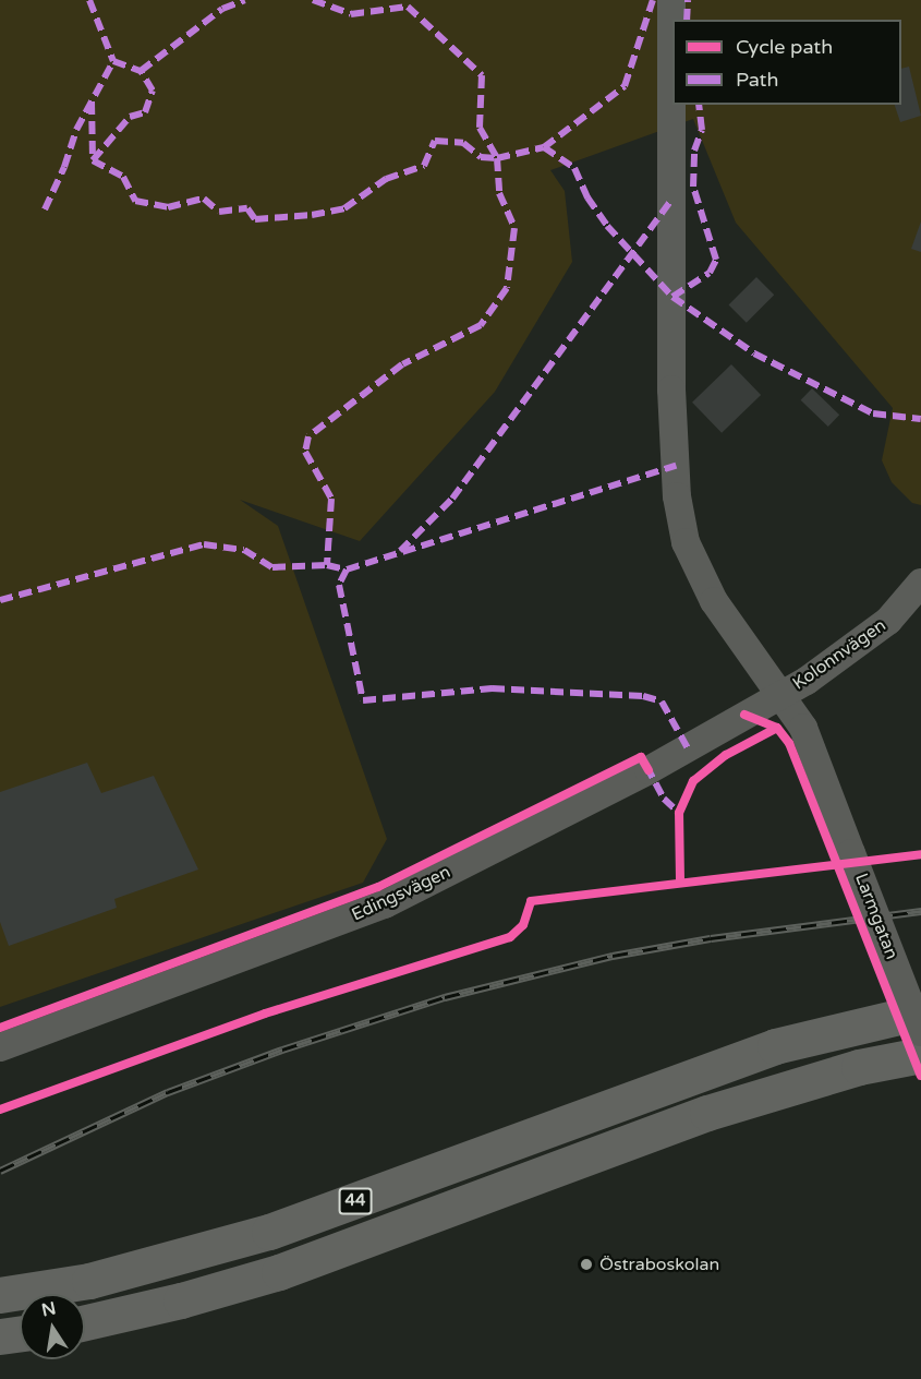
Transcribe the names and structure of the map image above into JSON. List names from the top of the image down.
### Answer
{
  "streets": {
    "highway": ["44"],
    "street": ["Kolonnvägen", "Edingsvägen", "Larmgatan"]
  },
  "crossings": [
    ["Kolonnvägen", "Edingsvägen"],
    ["Kolonnvägen", "Larmgatan"],
    ["Edingsvägen", "Larmgatan"]
  ],
  "places": ["Östraboskolan"],
  "legend": ["Cycle path", "Path"],
  "north": "top"
}
